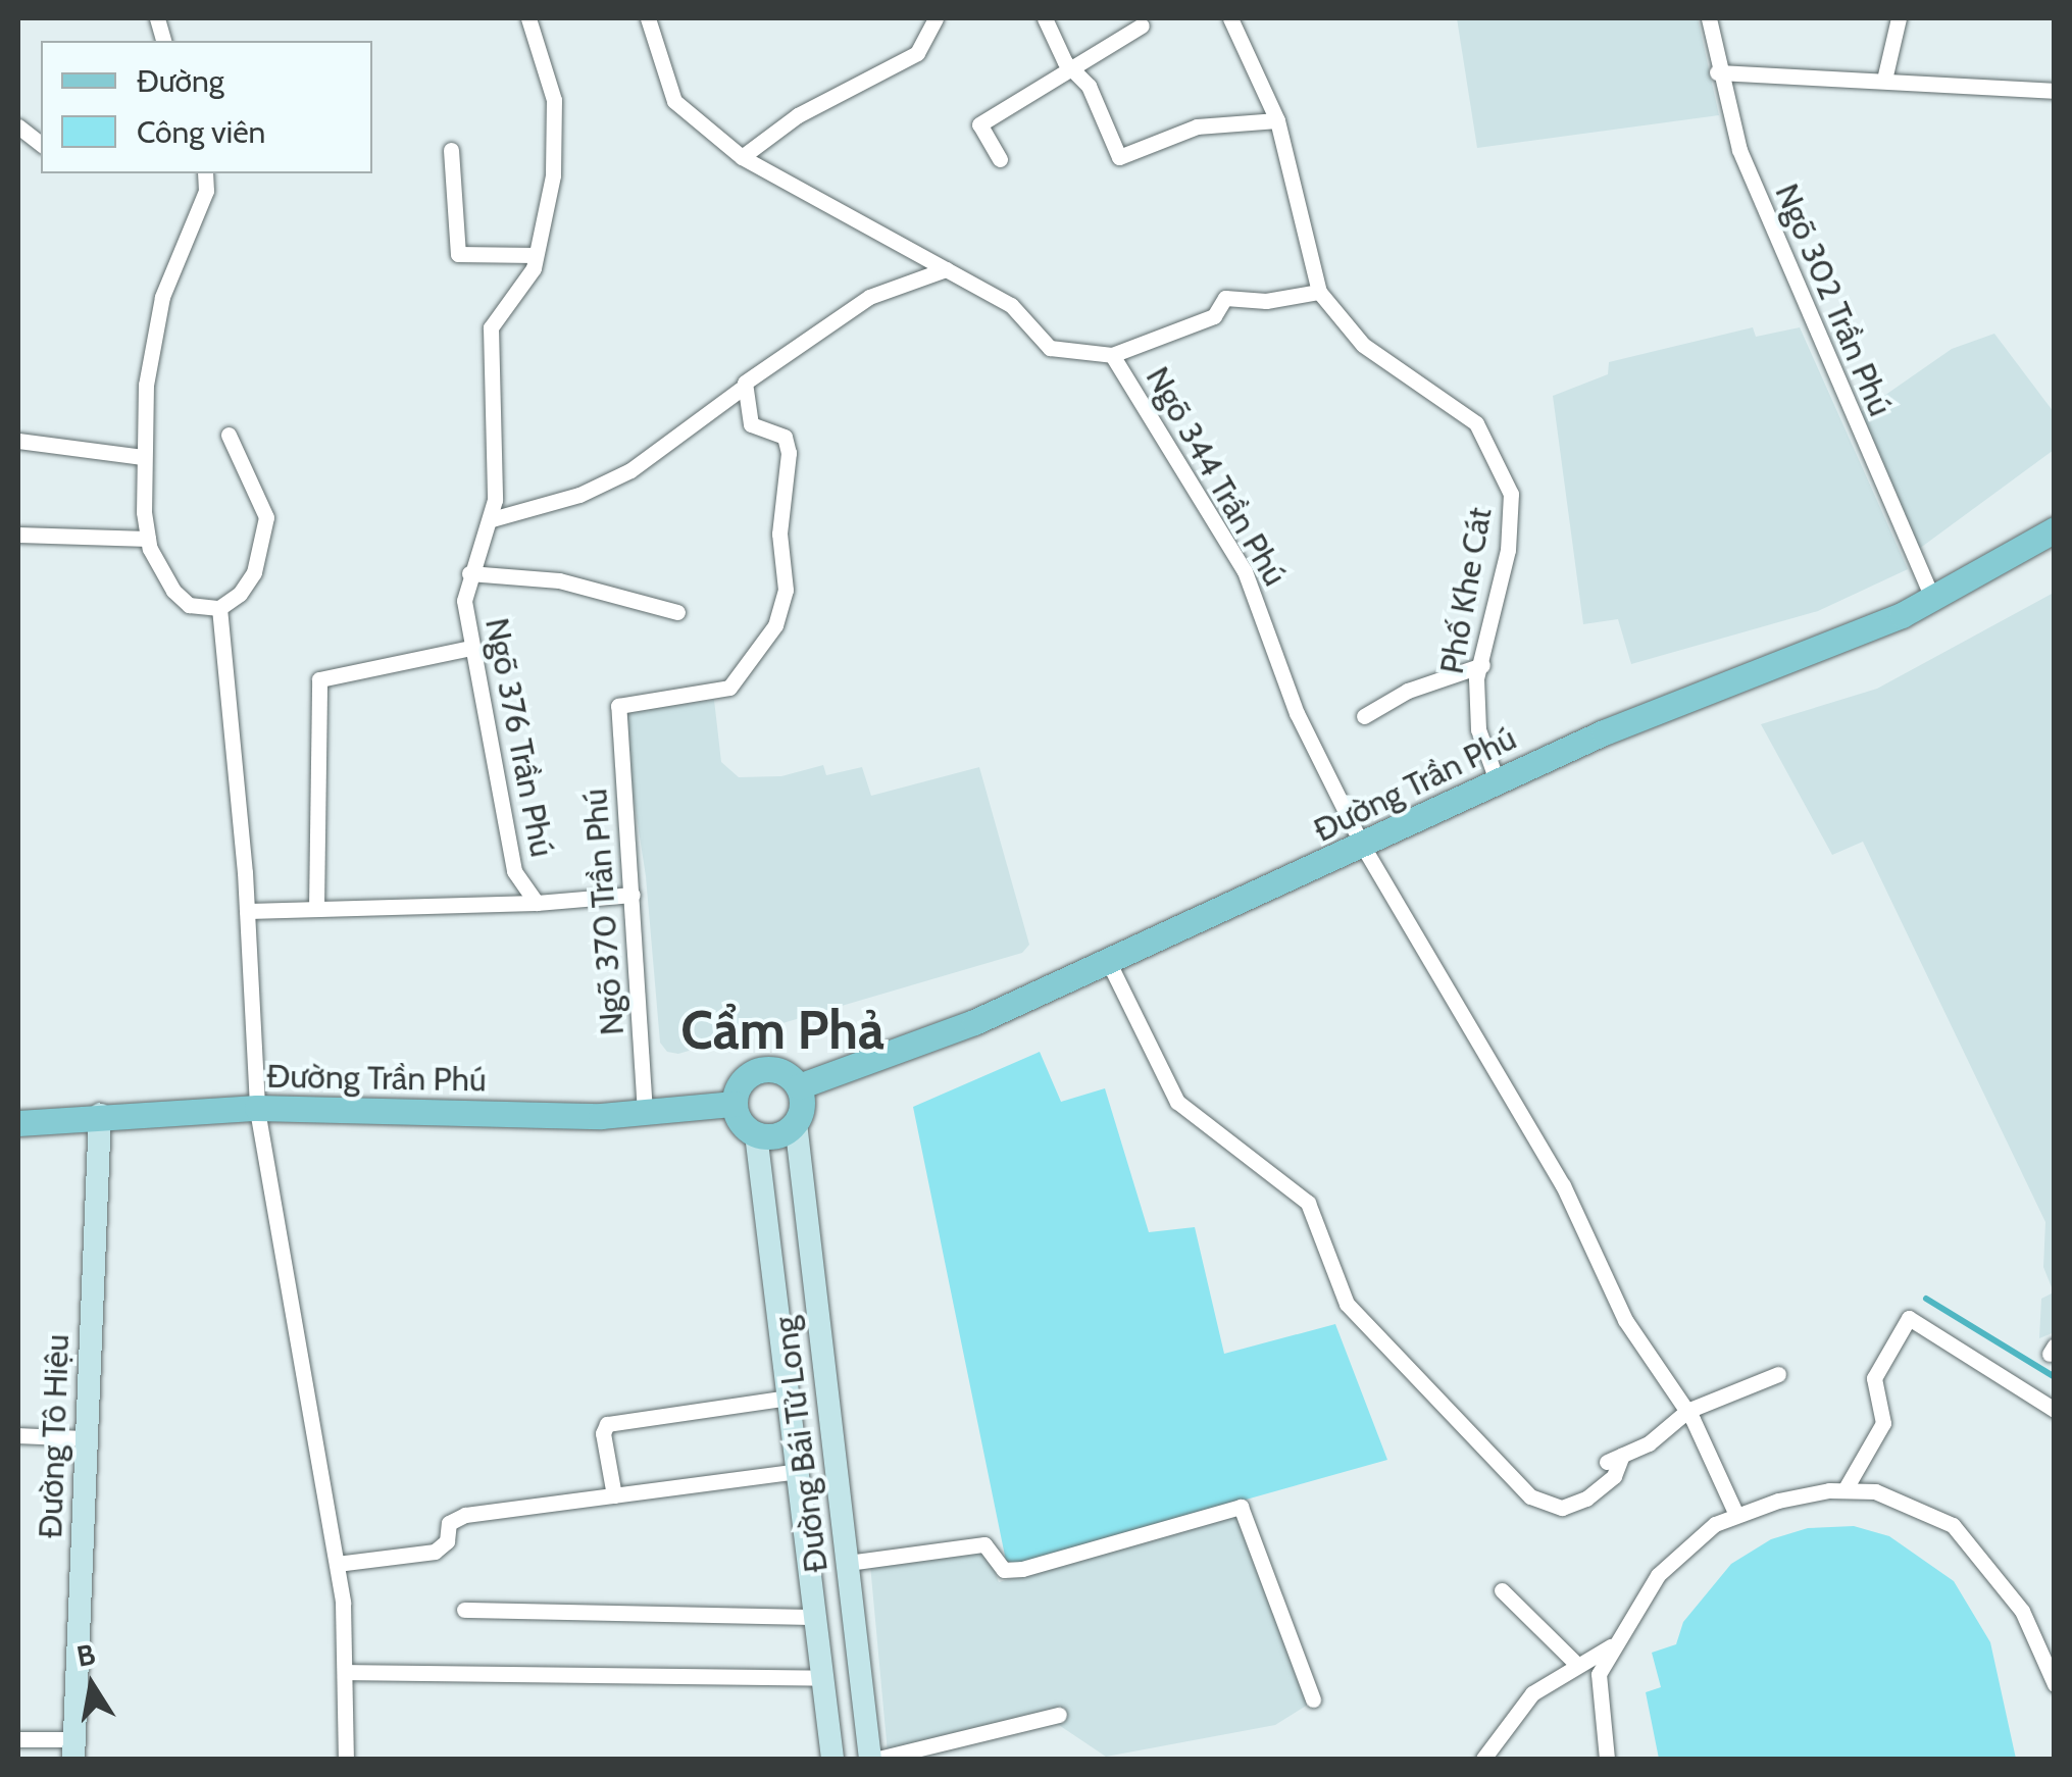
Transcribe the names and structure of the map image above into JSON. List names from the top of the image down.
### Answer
{
  "streets": {
    "main road": ["Đường Trần Phú"],
    "street": [
      "Ngõ 302 Trần Phú",
      "Ngõ 344 Trần Phú",
      "Phố Khe Cát",
      "Ngõ 376 Trần Phú",
      "Ngõ 370 Trần Phú",
      "Đường Tô Hiệu",
      "Đường Bái Tử Long"
    ]
  },
  "crossings": [
    ["Ngõ 302 Trần Phú", "Đường Trần Phú"],
    ["Ngõ 344 Trần Phú", "Đường Trần Phú"],
    ["Phố Khe Cát", "Đường Trần Phú"],
    ["Ngõ 376 Trần Phú", "Ngõ 370 Trần Phú"],
    ["Đường Trần Phú", "Ngõ 370 Trần Phú"],
    ["Đường Trần Phú", "Đường Tô Hiệu"],
    ["Đường Trần Phú", "Đường Bái Tử Long"]
  ],
  "districts": ["Cẩm Phả"],
  "legend": ["Đường", "Công viên"],
  "north": "top"
}
